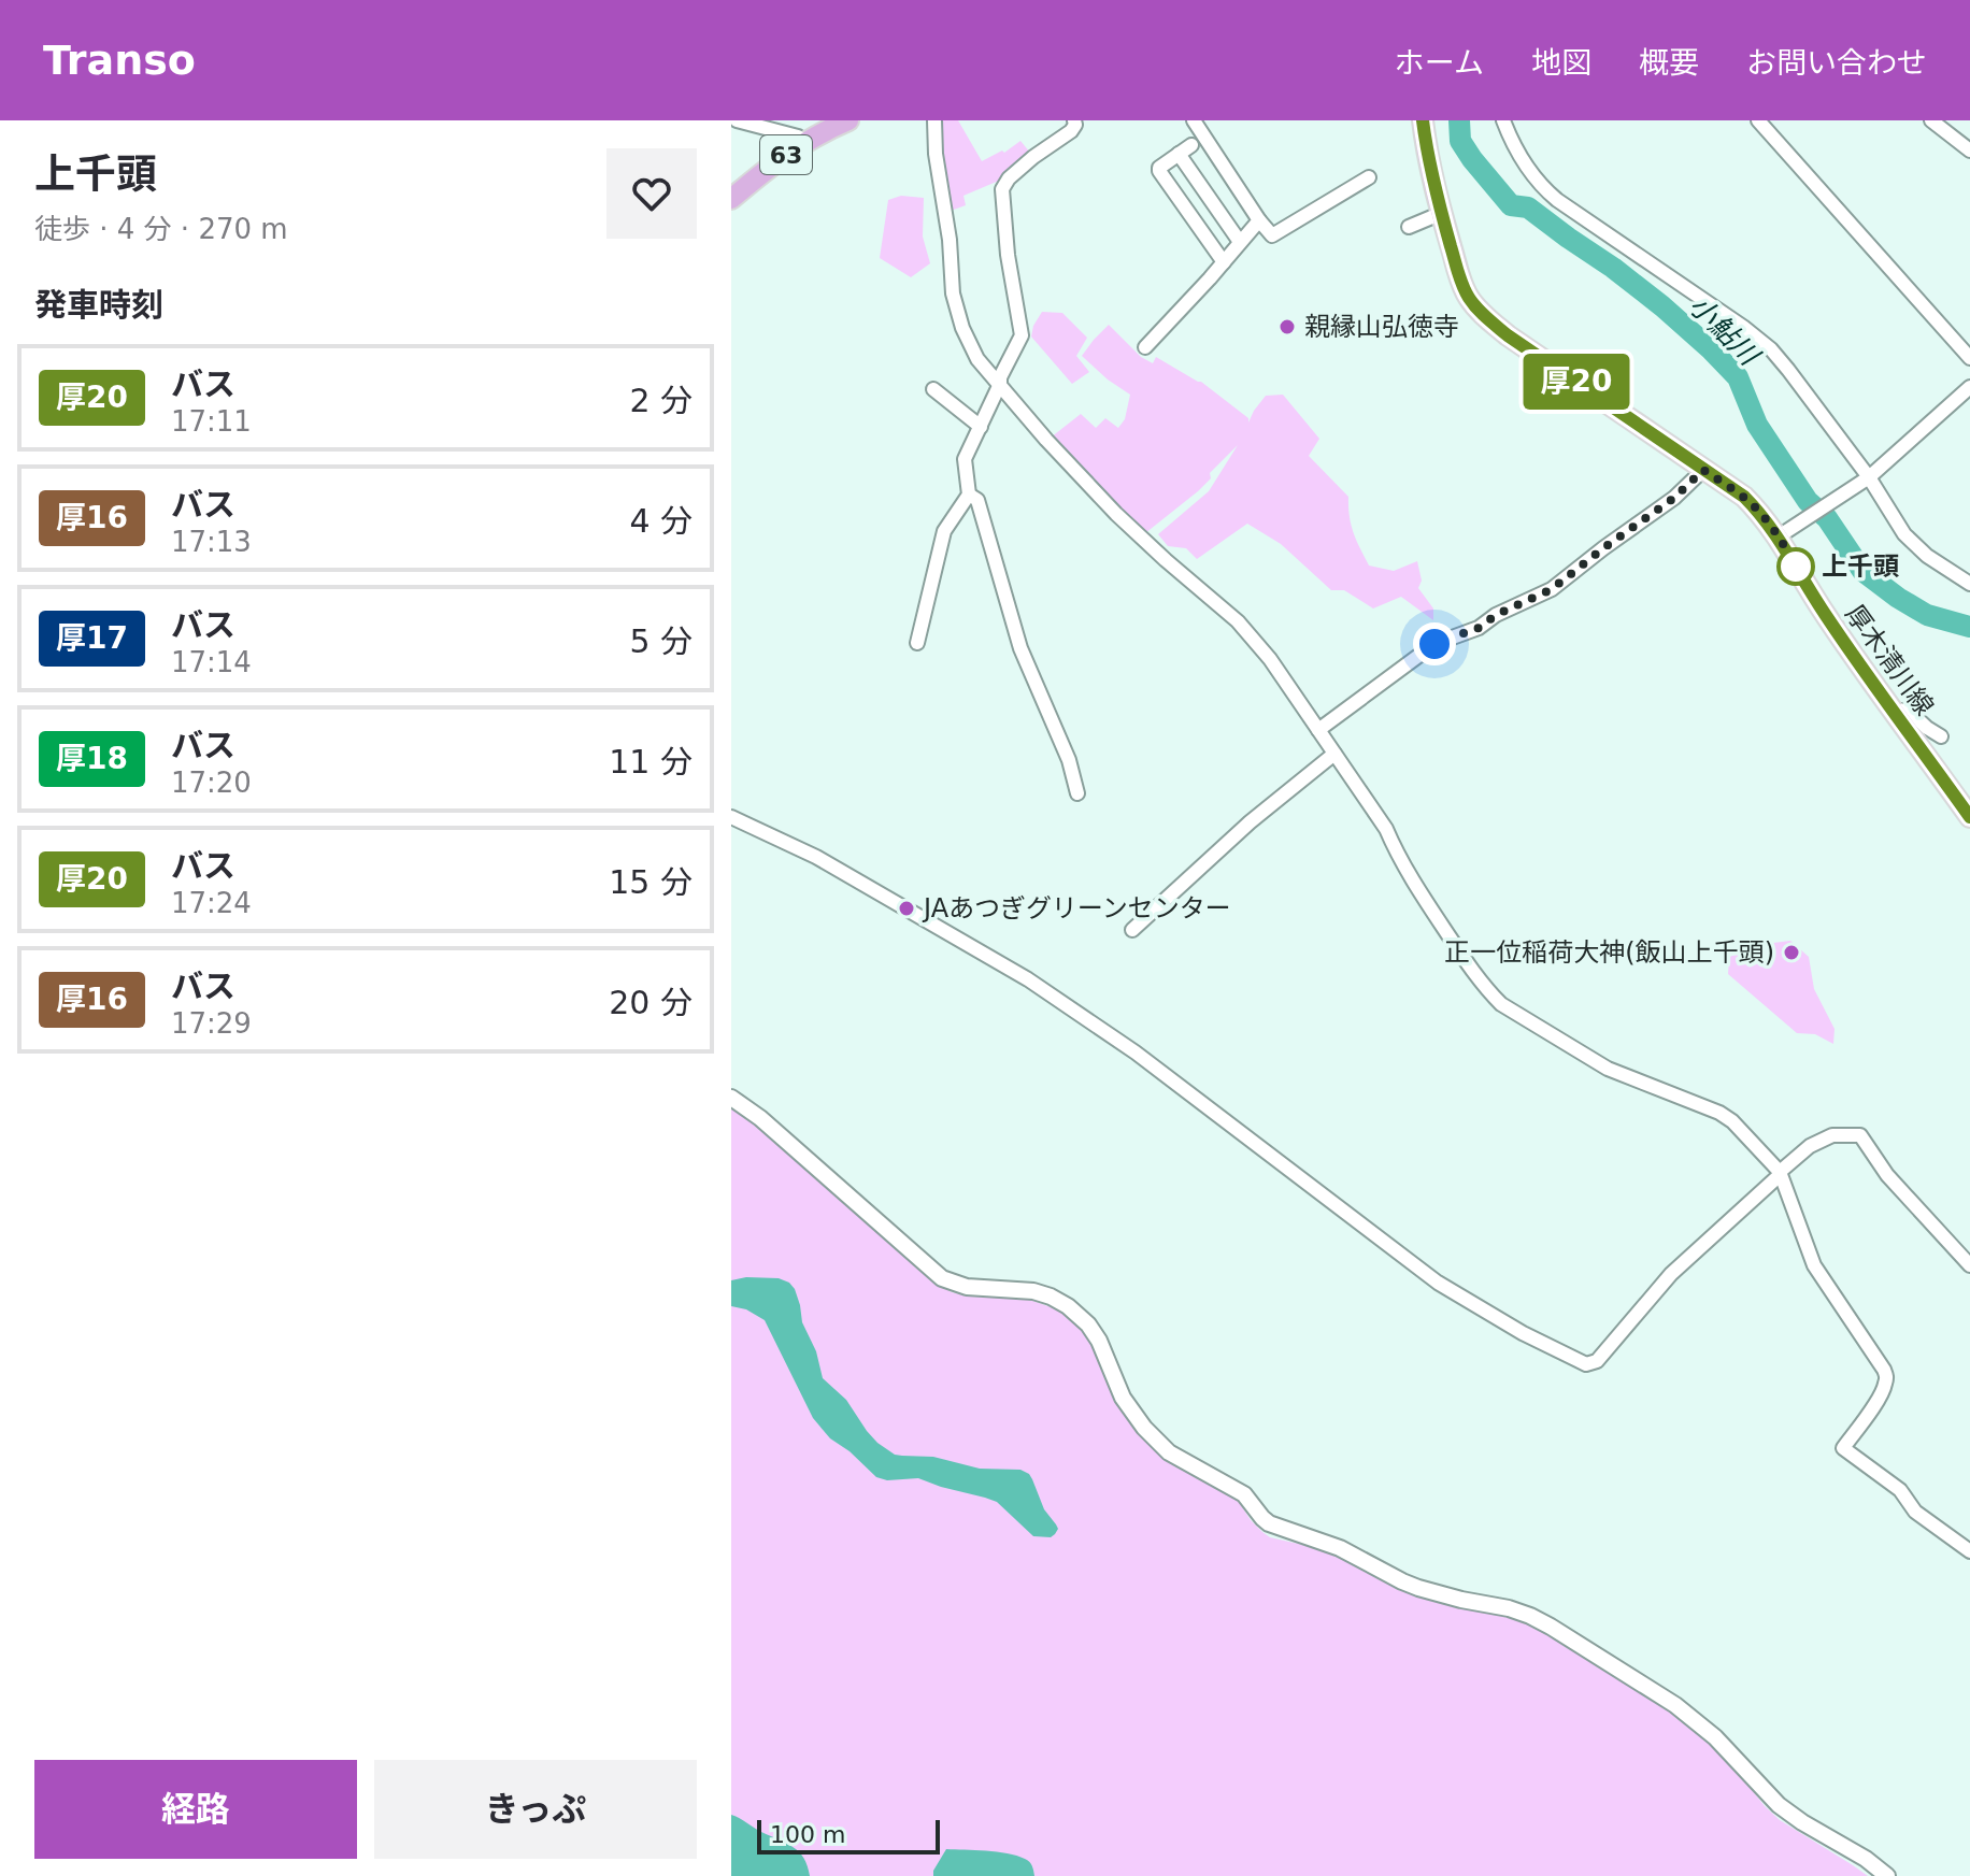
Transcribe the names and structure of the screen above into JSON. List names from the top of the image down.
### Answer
{
  "streets": {
    "main road": ["63", "厚木清川線"]
  },
  "water": ["小鮎川"],
  "places": [
    "親縁山弘徳寺",
    "上千頭",
    "JAあつぎグリーンセンター",
    "正一位稲荷大神(飯山上千頭)"
  ],
  "lines": ["bus line 厚20"],
  "scale_bar": "100 m",
  "page": {
    "header": "Transo",
    "nav": [
      "ホーム",
      "地図",
      "概要",
      "お問い合わせ"
    ],
    "heading": [
      ["上千頭", "徒歩 · 4 分 · 270 m"],
      "発車時刻"
    ],
    "on_map": "厚20",
    "list": [
      {
        "mark": "厚20",
        "name": "バス",
        "note": "17:11",
        "value": "2 分"
      },
      {
        "mark": "厚16",
        "name": "バス",
        "note": "17:13",
        "value": "4 分"
      },
      {
        "mark": "厚17",
        "name": "バス",
        "note": "17:14",
        "value": "5 分"
      },
      {
        "mark": "厚18",
        "name": "バス",
        "note": "17:20",
        "value": "11 分"
      },
      {
        "mark": "厚20",
        "name": "バス",
        "note": "17:24",
        "value": "15 分"
      },
      {
        "mark": "厚16",
        "name": "バス",
        "note": "17:29",
        "value": "20 分"
      }
    ],
    "buttons": ["経路", "きっぷ"],
    "scale": "100 m"
  }
}
